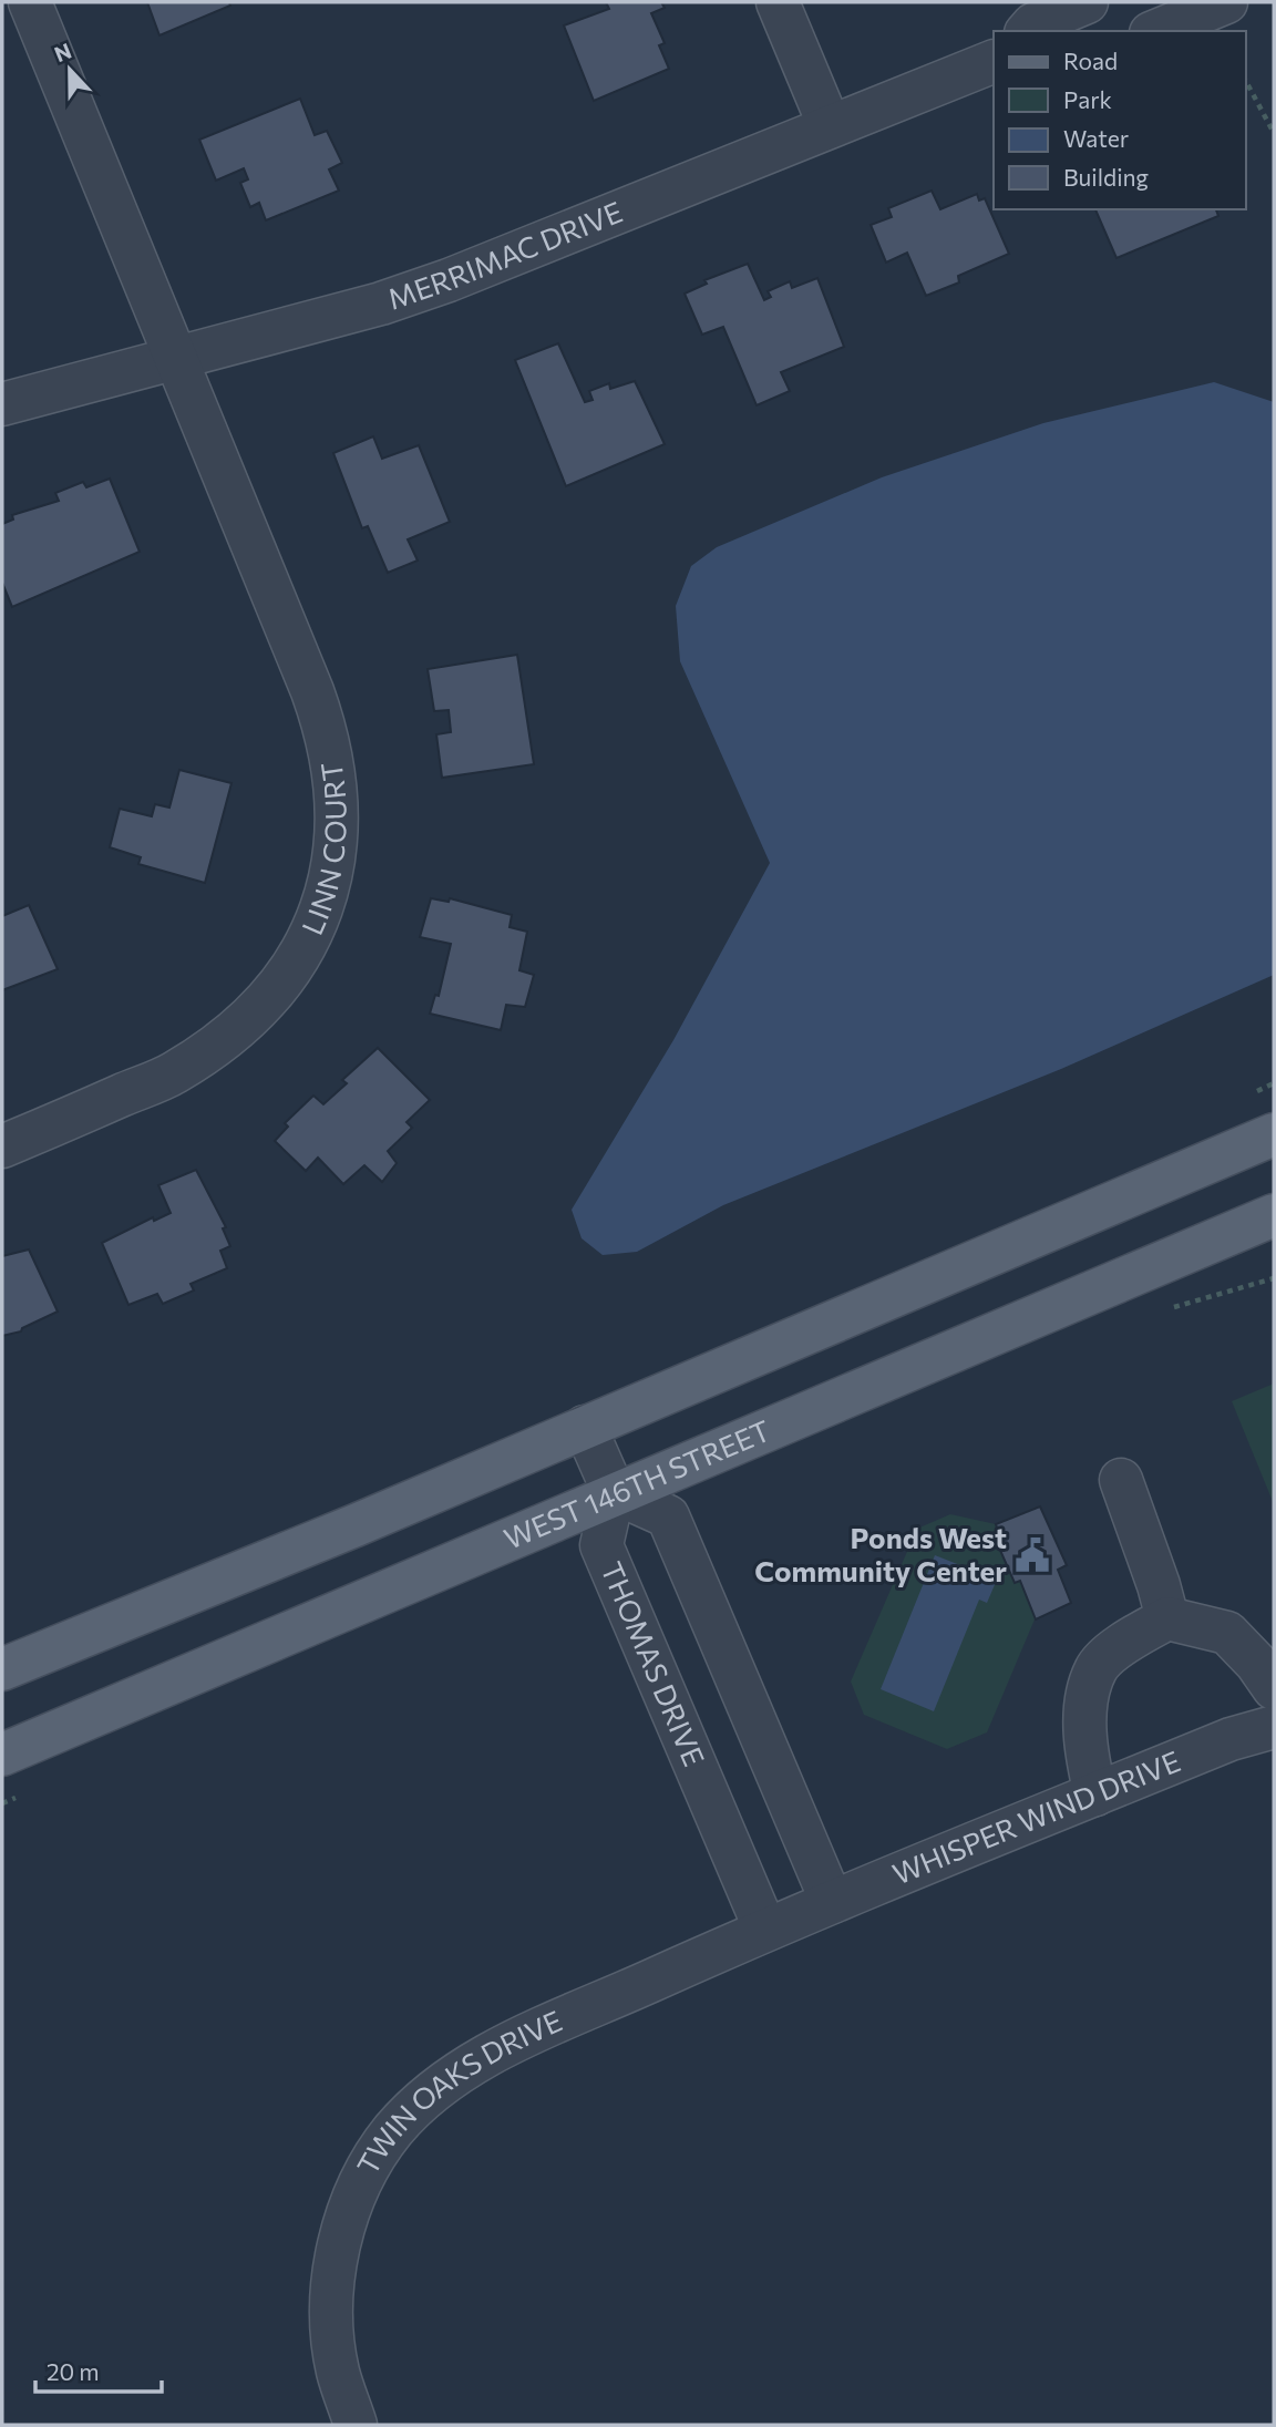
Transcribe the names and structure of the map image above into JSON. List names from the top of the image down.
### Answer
{
  "streets": {
    "main road": ["WEST 146TH STREET"],
    "street": [
      "MERRIMAC DRIVE",
      "LINN COURT",
      "THOMAS DRIVE",
      "WHISPER WIND DRIVE",
      "TWIN OAKS DRIVE"
    ]
  },
  "crossings": [
    ["MERRIMAC DRIVE", "LINN COURT"],
    ["WEST 146TH STREET", "THOMAS DRIVE"],
    ["THOMAS DRIVE", "WHISPER WIND DRIVE"],
    ["THOMAS DRIVE", "TWIN OAKS DRIVE"],
    ["WHISPER WIND DRIVE", "TWIN OAKS DRIVE"]
  ],
  "places": {
    "public building": ["Ponds West Community Center"]
  },
  "legend": [
    "Road",
    "Park",
    "Water",
    "Building"
  ],
  "scale_bar": "20 m",
  "north": "top"
}
